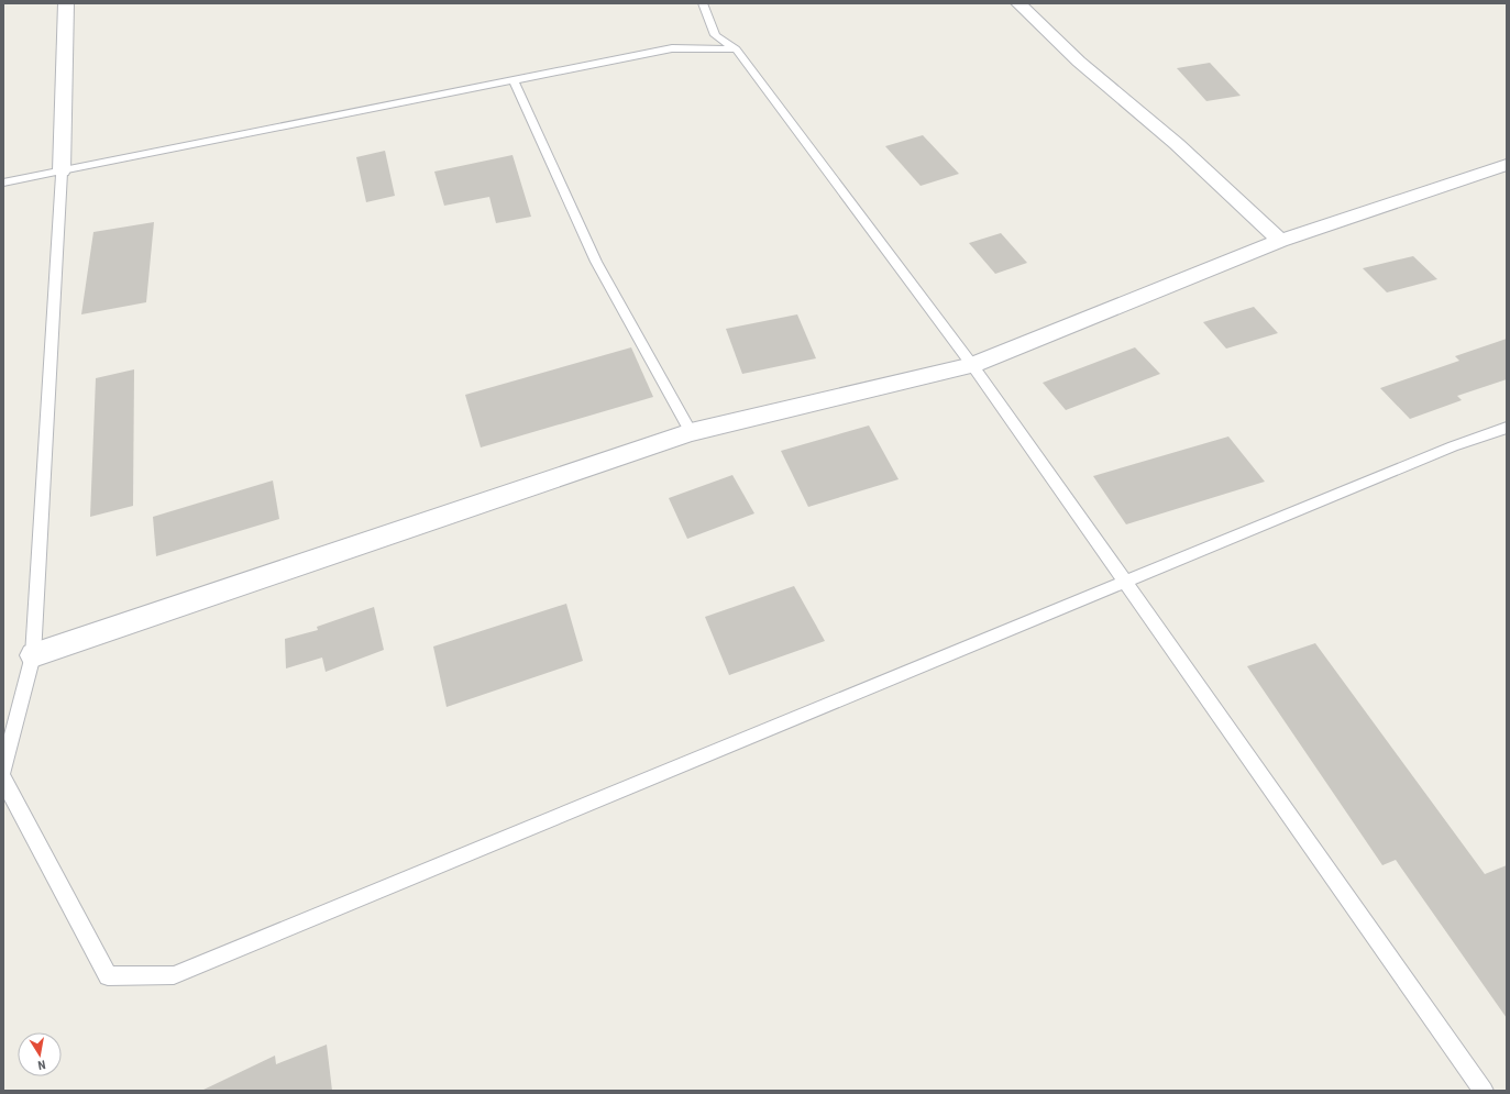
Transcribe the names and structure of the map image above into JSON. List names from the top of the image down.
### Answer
{
  "north": "bottom"
}
